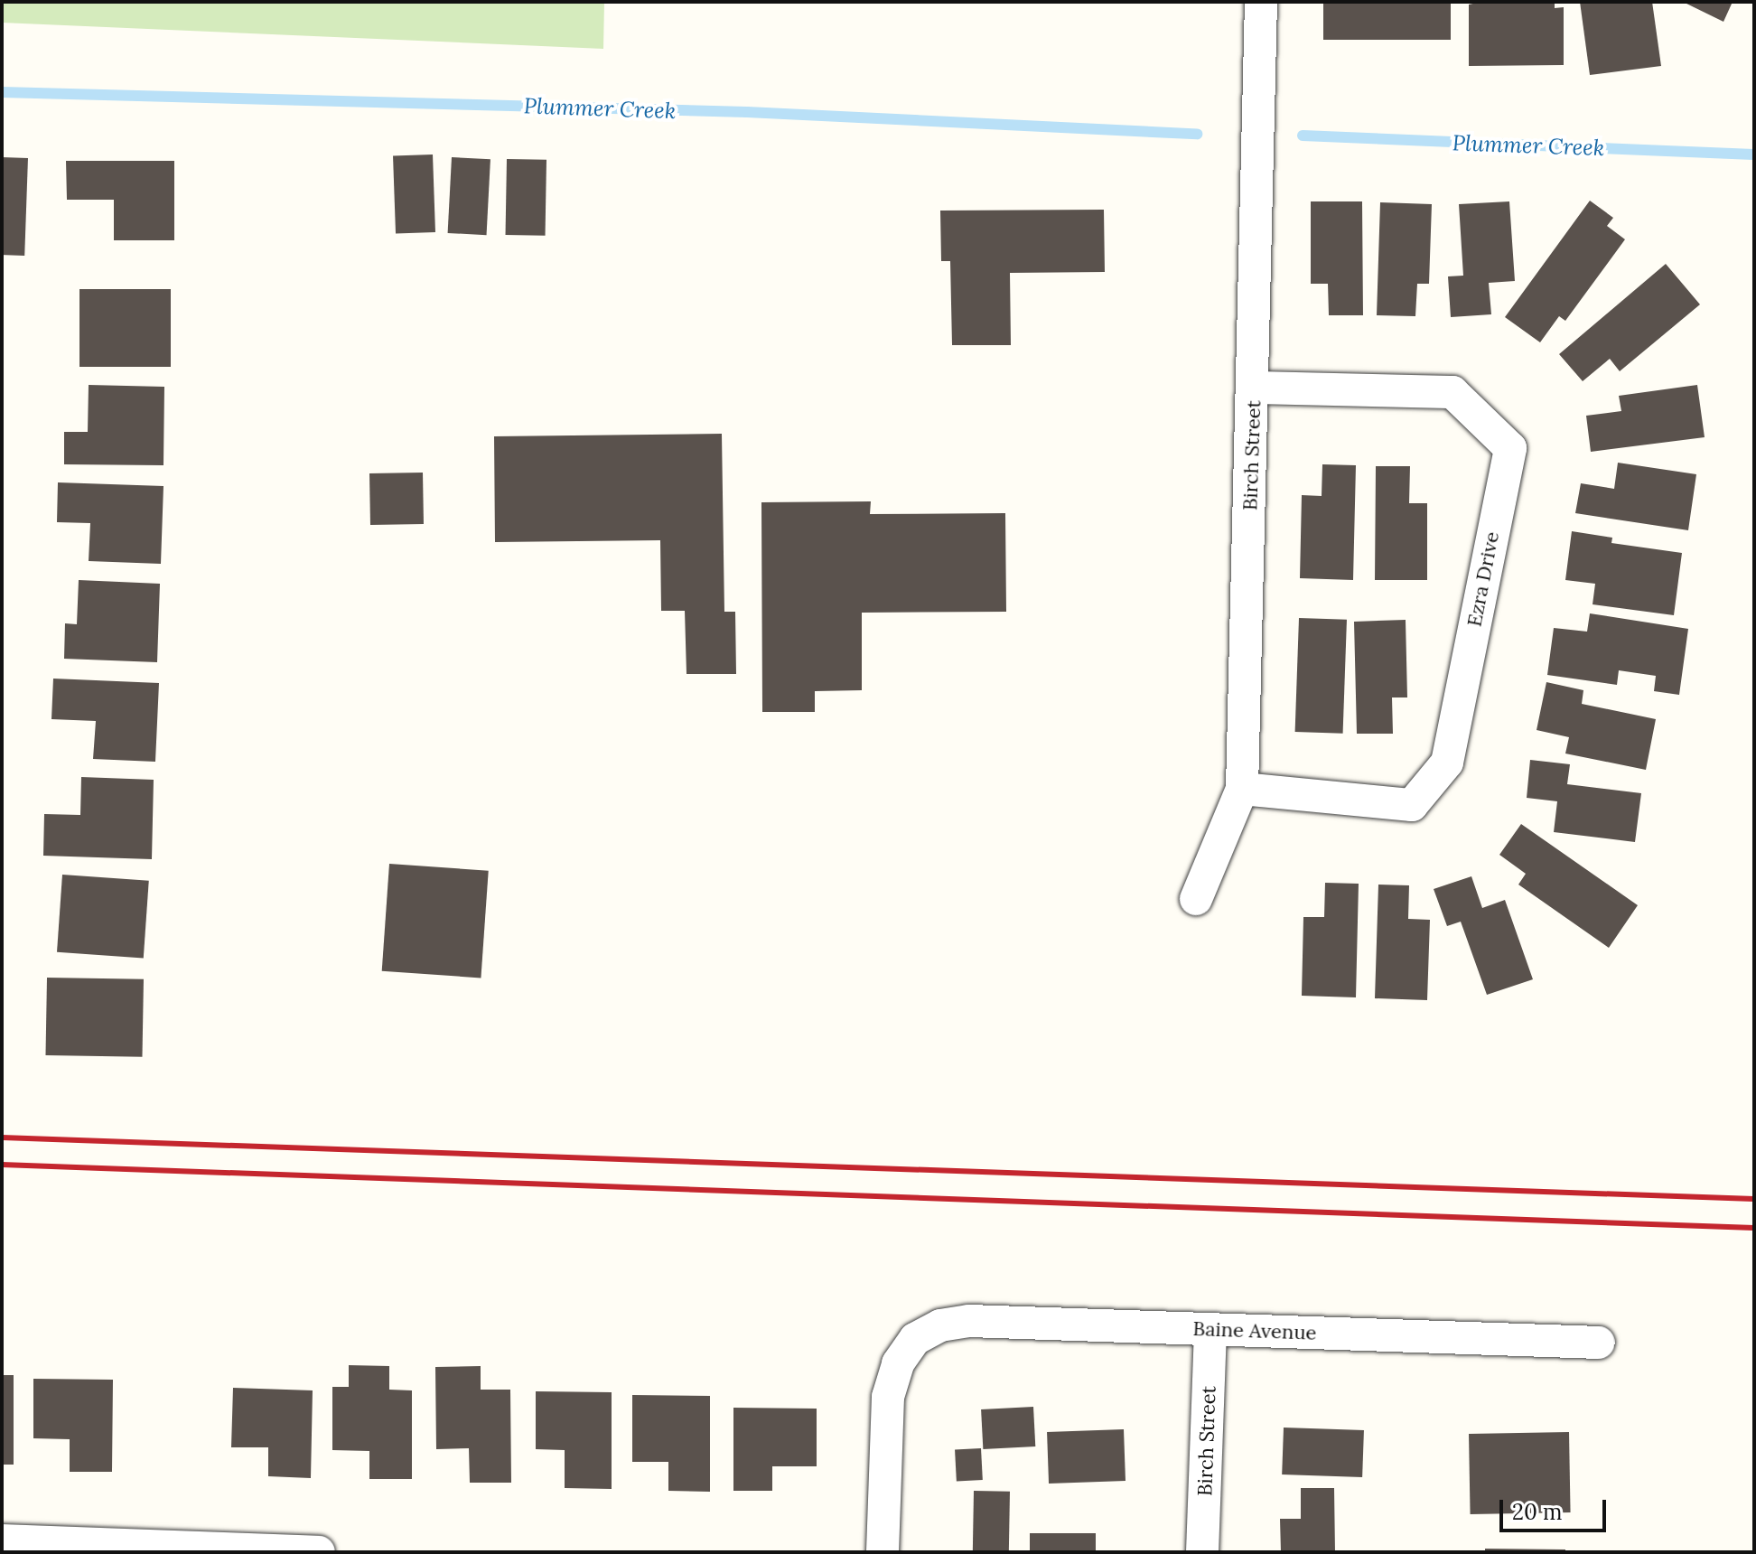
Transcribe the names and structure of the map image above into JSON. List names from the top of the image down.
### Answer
{
  "streets": {
    "street": ["Birch Street", "Ezra Drive", "Baine Avenue"]
  },
  "crossings": [
    ["Birch Street", "Ezra Drive"],
    ["Birch Street", "Baine Avenue"]
  ],
  "water": ["Plummer Creek"],
  "scale_bar": "20 m"
}
